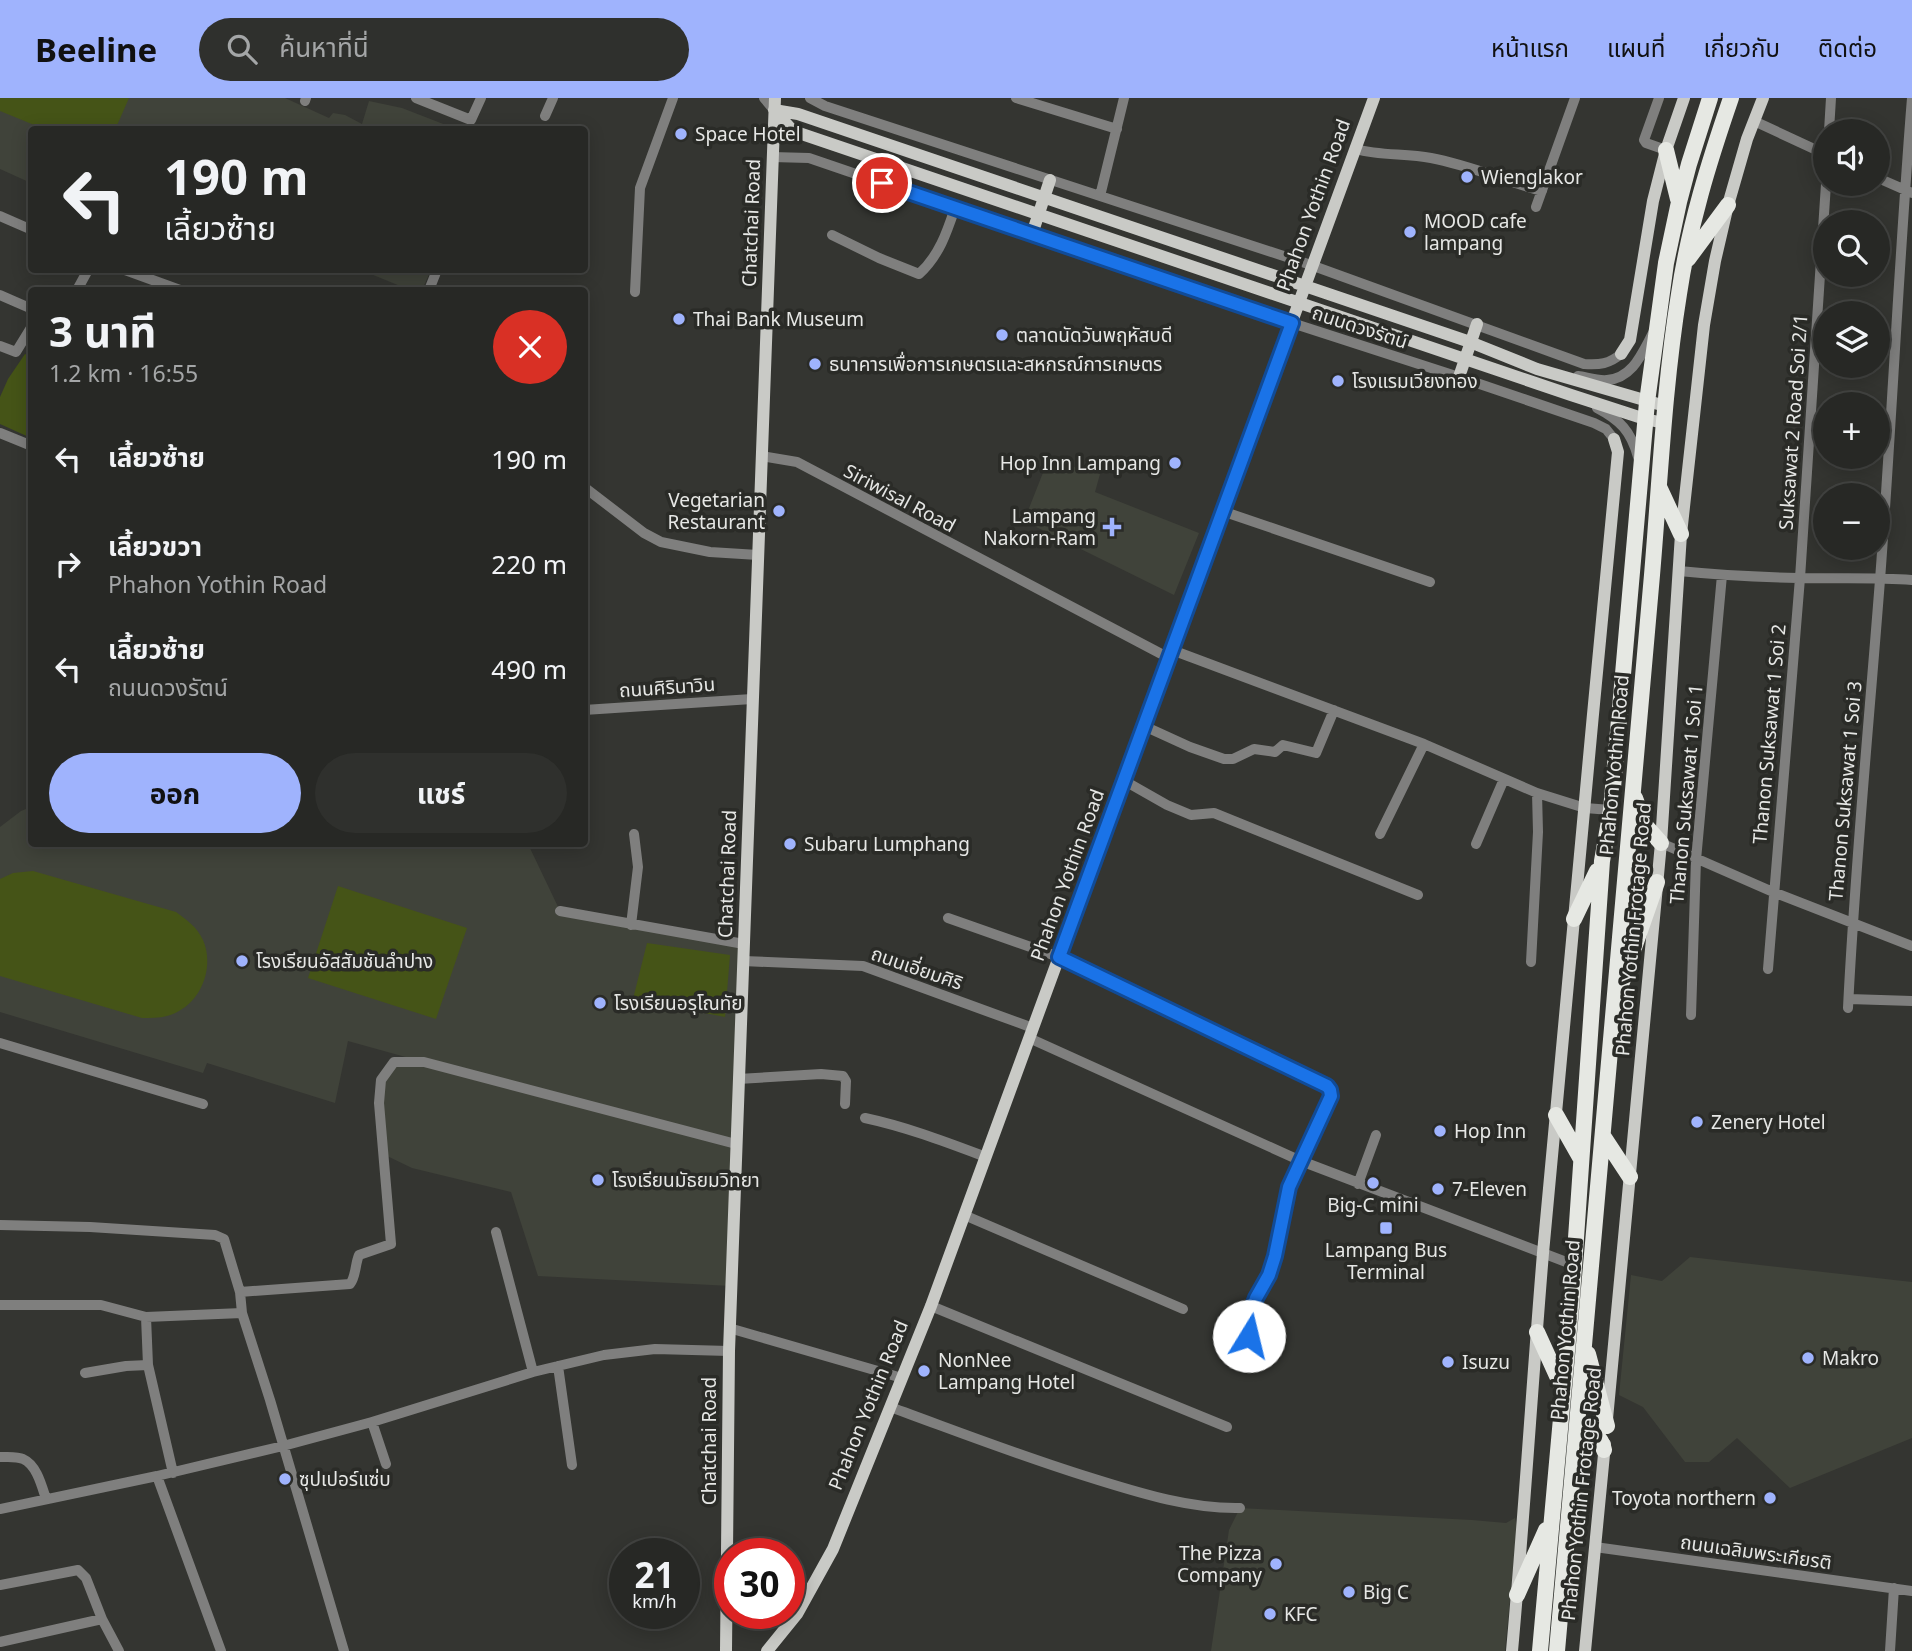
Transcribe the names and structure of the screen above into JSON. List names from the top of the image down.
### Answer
{
  "streets": {
    "highway": ["Phahon Yothin Road"],
    "main road": ["Chatchai Road", "Phahon Yothin Frotage Road"],
    "street": [
      "ถนนดวงรัตน์",
      "Suksawat 2 Road Soi 2/1",
      "Siriwisal Road",
      "ถนนศิรินาวิน",
      "Thanon Suksawat 1 Soi 2",
      "Thanon Suksawat 1 Soi 3",
      "Thanon Suksawat 1 Soi 1",
      "ถนนเอี่ยมศิริ",
      "ถนนเฉลิมพระเกียรติ"
    ]
  },
  "crossings": [
    ["Phahon Yothin Road", "ถนนดวงรัตน์"],
    ["Phahon Yothin Road", "Siriwisal Road"],
    ["Phahon Yothin Road", "ถนนเอี่ยมศิริ"],
    ["Chatchai Road", "ถนนดวงรัตน์"],
    ["Chatchai Road", "Siriwisal Road"],
    ["Chatchai Road", "ถนนศิรินาวิน"],
    ["Chatchai Road", "ถนนเอี่ยมศิริ"],
    ["Suksawat 2 Road Soi 2/1", "Thanon Suksawat 1 Soi 2"],
    ["Phahon Yothin Frotage Road", "ถนนเฉลิมพระเกียรติ"]
  ],
  "places": {
    "other": [
      "Space Hotel",
      "Wienglakor",
      "MOOD cafe lampang",
      "Thai Bank Museum",
      "ตลาดนัดวันพฤหัสบดี",
      "ธนาคารเพื่อการเกษตรและสหกรณ์การเกษตร",
      "โรงแรมเวียงทอง",
      "Hop Inn Lampang",
      "Vegetarian Restaurant",
      "Subaru Lumphang",
      "โรงเรียนอัสสัมชันลำปาง",
      "โรงเรียนอรุโณทัย",
      "Zenery Hotel",
      "Hop Inn",
      "โรงเรียนมัธยมวิทยา",
      "Big-C mini",
      "7-Eleven",
      "Makro",
      "Isuzu",
      "NonNee Lampang Hotel",
      "ซุปเปอร์แซ่บ",
      "Toyota northern",
      "The Pizza Company",
      "Big C",
      "KFC"
    ],
    "health": ["Lampang Nakorn-Ram"],
    "transit": ["Lampang Bus Terminal"]
  },
  "page": {
    "header": "Beeline",
    "search": "ค้นหาที่นี่",
    "nav": [
      "หน้าแรก",
      "แผนที่",
      "เกี่ยวกับ",
      "ติดต่อ"
    ],
    "map_buttons": ["+", "−"],
    "turn": ["190 m", "เลี้ยวซ้าย"],
    "heading": ["3 นาที", "1.2 km · 16:55"],
    "list": [
      {
        "name": "เลี้ยวซ้าย",
        "value": "190 m"
      },
      {
        "name": "เลี้ยวขวา",
        "note": "Phahon Yothin Road",
        "value": "220 m"
      },
      {
        "name": "เลี้ยวซ้าย",
        "note": "ถนนดวงรัตน์",
        "value": "490 m"
      }
    ],
    "buttons": ["ออก", "แชร์"],
    "speed": "21 km/h",
    "limit": "30"
  }
}
